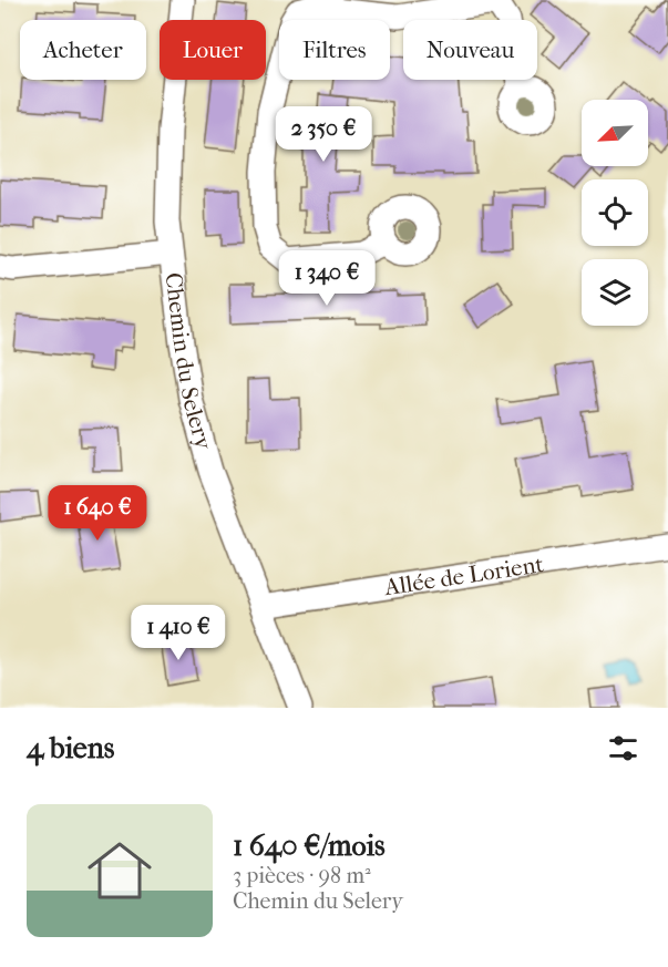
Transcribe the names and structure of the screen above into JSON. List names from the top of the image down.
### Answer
{
  "streets": {
    "street": ["Chemin du Selery", "Allée de Lorient"]
  },
  "crossings": [
    ["Chemin du Selery", "Allée de Lorient"]
  ],
  "north": "bottom left",
  "page": {
    "chip": [
      "Acheter",
      "Louer",
      "Filtres",
      "Nouveau"
    ],
    "price": [
      "2 350 €",
      "1 340 €",
      "1 640 €",
      "1 410 €"
    ],
    "heading": "4 biens",
    "list": [
      {
        "name": "1 640 €/mois",
        "note": "3 pièces · 98 m² · Chemin du Selery"
      }
    ]
  }
}
